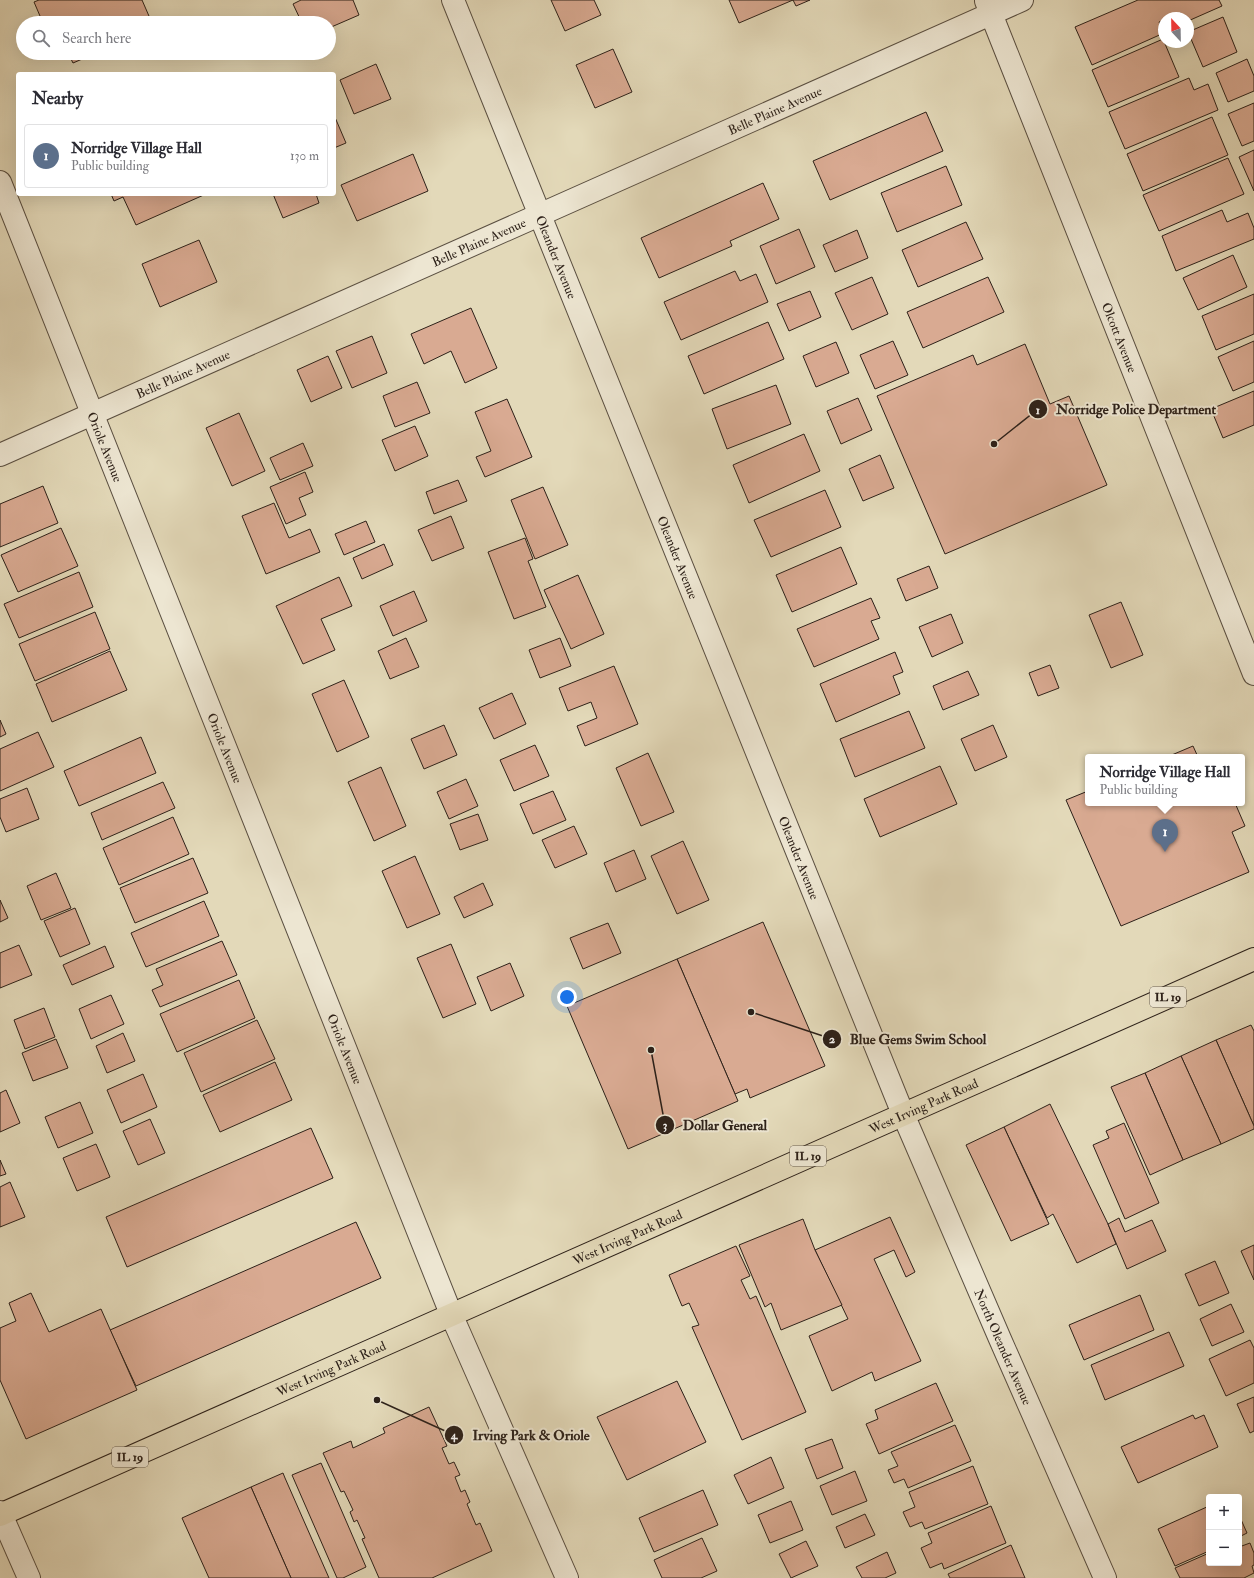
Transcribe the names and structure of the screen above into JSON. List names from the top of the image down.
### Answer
{
  "streets": {
    "main road": ["IL 19", "West Irving Park Road"],
    "street": [
      "Belle Plaine Avenue",
      "Oleander Avenue",
      "Olcott Avenue",
      "Oriole Avenue",
      "North Oleander Avenue"
    ]
  },
  "crossings": [
    ["Belle Plaine Avenue", "Oleander Avenue"],
    ["Belle Plaine Avenue", "Olcott Avenue"],
    ["Belle Plaine Avenue", "Oriole Avenue"],
    ["Oleander Avenue", "West Irving Park Road"],
    ["Oleander Avenue", "North Oleander Avenue"],
    ["Oriole Avenue", "West Irving Park Road"],
    ["West Irving Park Road", "North Oleander Avenue"]
  ],
  "places": [
    "Norridge Police Department",
    "Blue Gems Swim School",
    "Dollar General",
    "Irving Park & Oriole"
  ],
  "north": "top",
  "page": {
    "search": "Search here",
    "heading": "Nearby",
    "list": [
      {
        "mark": "1",
        "name": "Norridge Village Hall",
        "note": "Public building",
        "value": "130 m"
      }
    ],
    "popup": ["Norridge Village Hall", "Public building"],
    "pins": "1",
    "map_buttons": ["+", "−"]
  }
}
